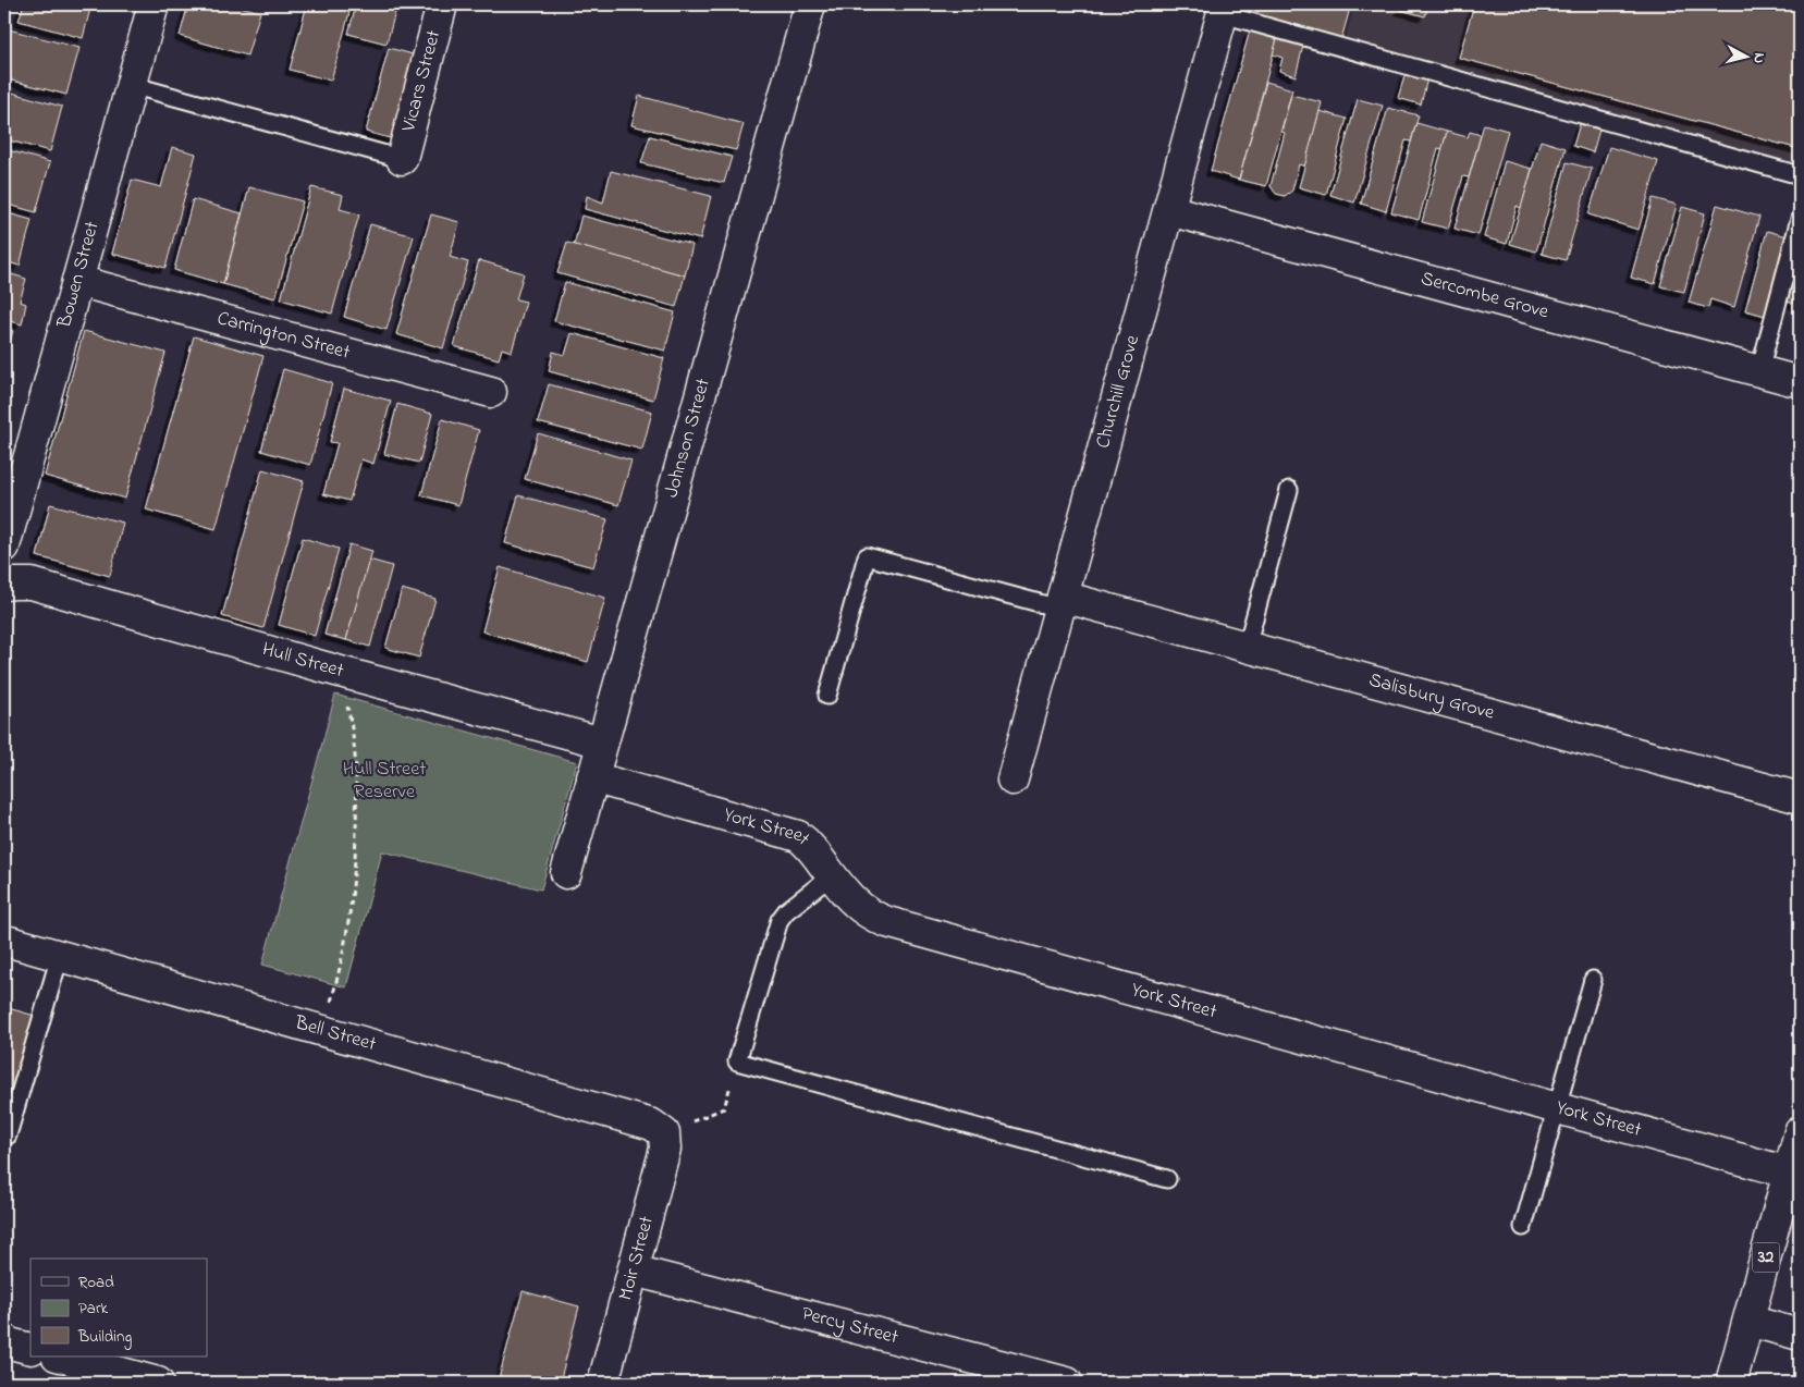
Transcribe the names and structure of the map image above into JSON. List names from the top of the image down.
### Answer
{
  "streets": {
    "street": [
      "Vicars Street",
      "Bowen Street",
      "Sercombe Grove",
      "Carrington Street",
      "Churchill Grove",
      "Johnson Street",
      "Hull Street",
      "Salisbury Grove",
      "York Street",
      "Bell Street",
      "32",
      "Moir Street",
      "Percy Street"
    ]
  },
  "crossings": [
    ["Bowen Street", "Carrington Street"],
    ["Sercombe Grove", "Churchill Grove"],
    ["Churchill Grove", "Salisbury Grove"],
    ["Johnson Street", "Hull Street"],
    ["Johnson Street", "York Street"],
    ["York Street", "32"],
    ["Bell Street", "Moir Street"],
    ["Moir Street", "Percy Street"]
  ],
  "parks": ["Hull Street Reserve"],
  "legend": ["Road", "Park", "Building"],
  "north": "right"
}
